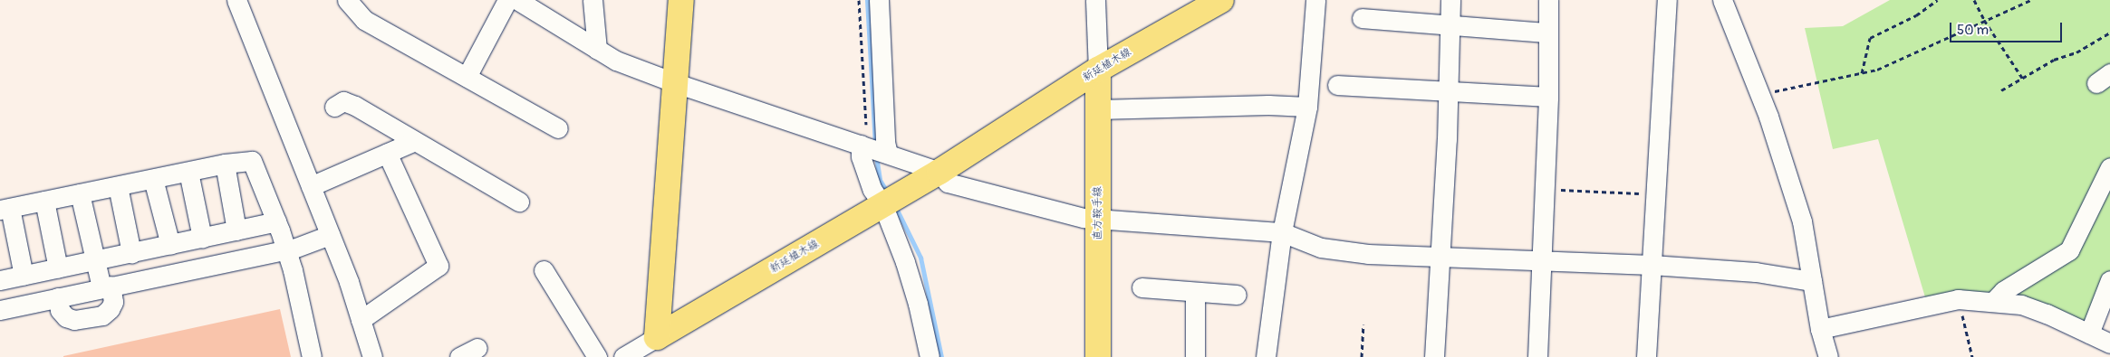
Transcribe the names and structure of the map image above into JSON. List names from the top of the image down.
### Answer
{
  "streets": {
    "main road": ["新延植木線", "直方鞍手線"]
  },
  "crossings": [
    ["新延植木線", "直方鞍手線"]
  ],
  "scale_bar": "50 m"
}
